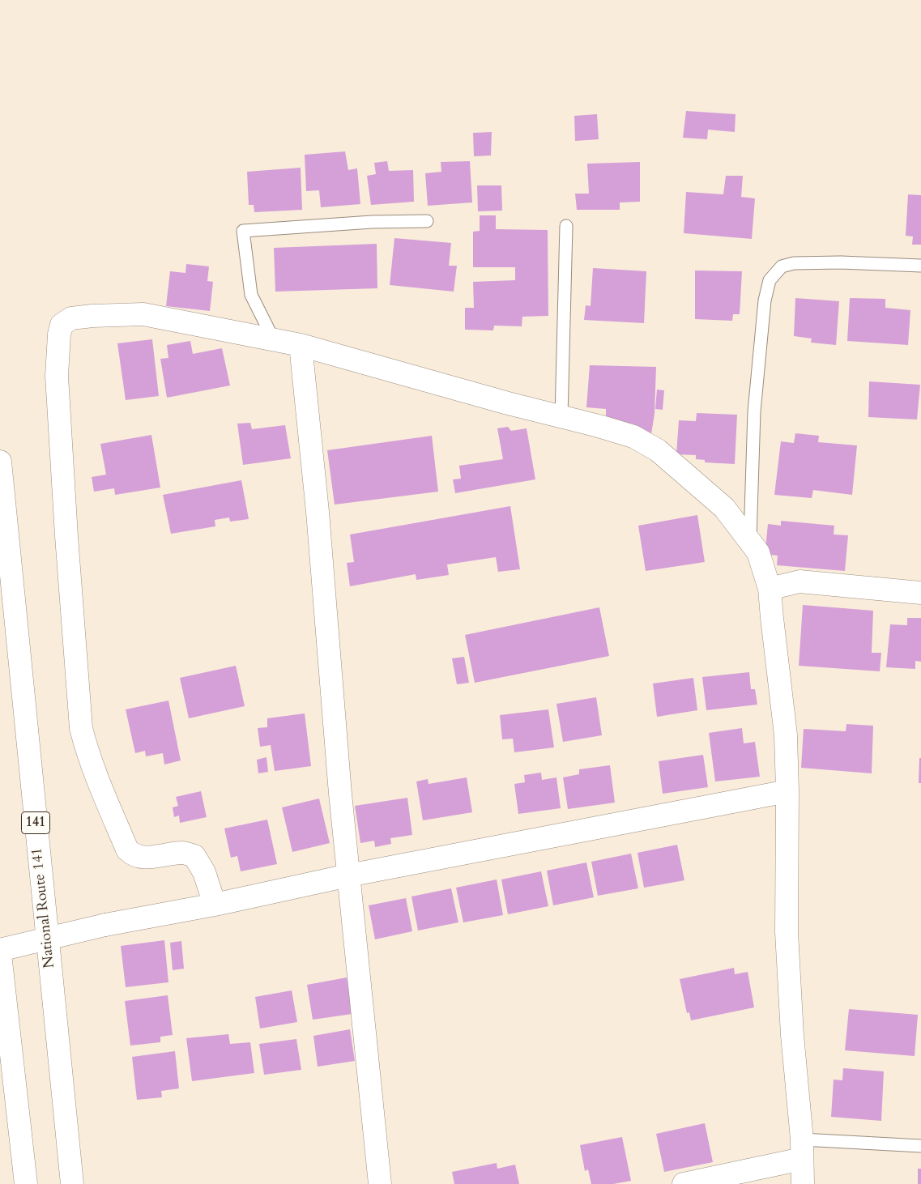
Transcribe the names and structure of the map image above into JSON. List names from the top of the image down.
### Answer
{
  "streets": {
    "main road": ["141", "National Route 141"]
  }
}
